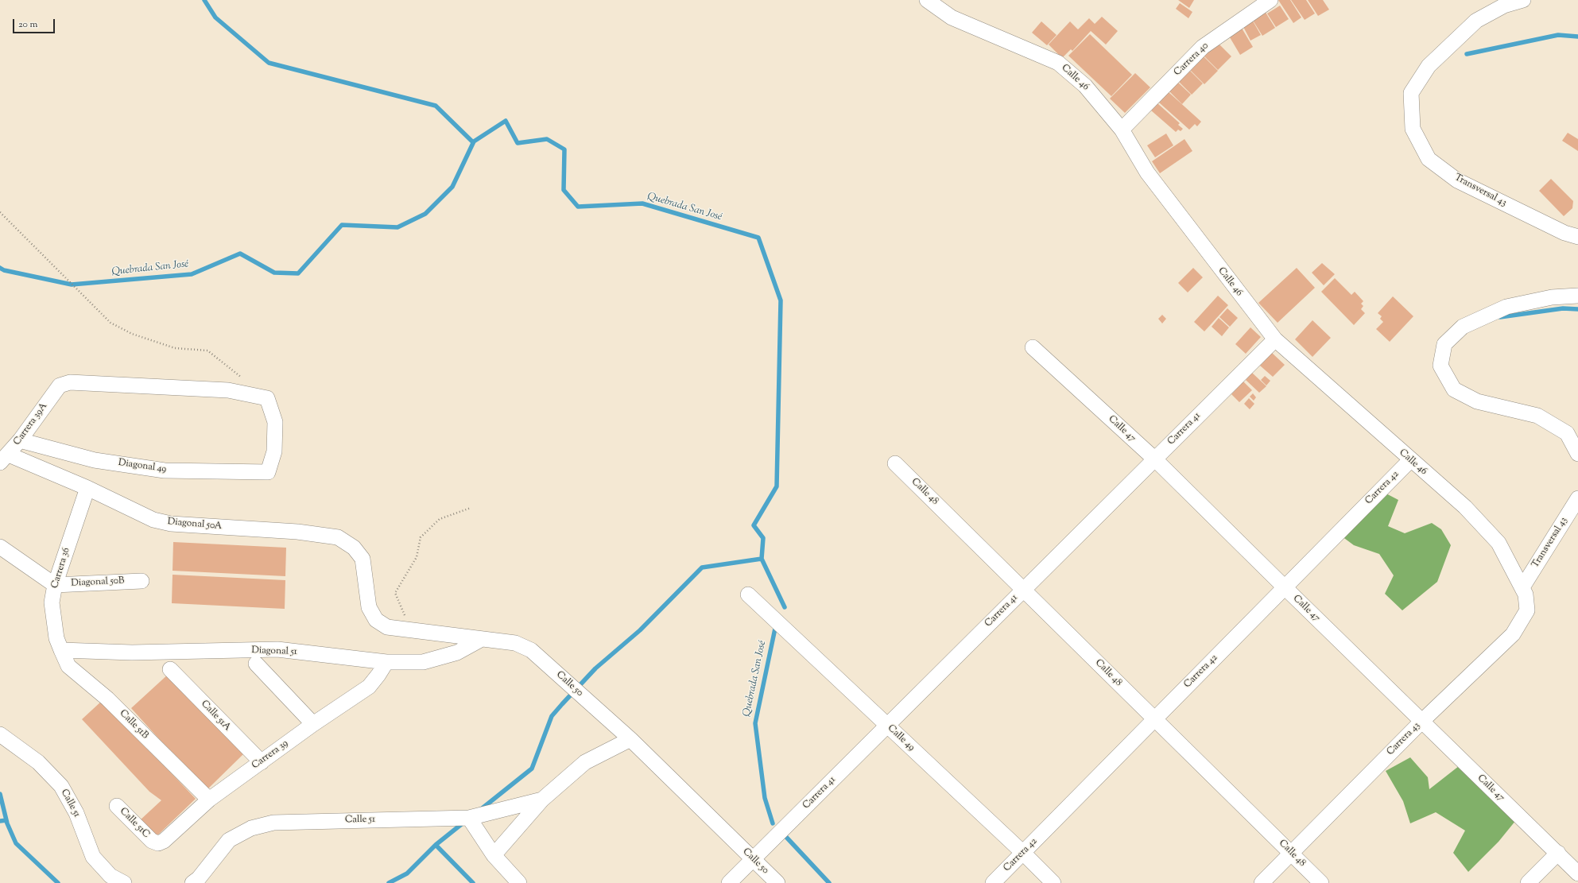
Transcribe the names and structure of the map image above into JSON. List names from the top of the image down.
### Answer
{
  "streets": {
    "street": [
      "Carrera 40",
      "Calle 46",
      "Transversal 43",
      "Carrera 39A",
      "Calle 47",
      "Carrera 41",
      "Diagonal 49",
      "Carrera 42",
      "Calle 48",
      "Diagonal 50A",
      "Carrera 36",
      "Diagonal 50B",
      "Diagonal 51",
      "Calle 50",
      "Calle 51A",
      "Calle 51B",
      "Calle 49",
      "Carrera 43",
      "Carrera 39",
      "Calle 51",
      "Calle 51C"
    ]
  },
  "crossings": [
    ["Carrera 40", "Calle 46"],
    ["Calle 46", "Transversal 43"],
    ["Calle 46", "Carrera 41"],
    ["Calle 46", "Carrera 42"],
    ["Calle 46", "Carrera 43"],
    ["Transversal 43", "Carrera 43"],
    ["Carrera 39A", "Diagonal 49"],
    ["Carrera 39A", "Diagonal 50A"],
    ["Calle 47", "Carrera 41"],
    ["Calle 47", "Carrera 42"],
    ["Calle 47", "Carrera 43"],
    ["Carrera 41", "Calle 48"],
    ["Carrera 41", "Calle 50"],
    ["Carrera 41", "Calle 49"],
    ["Carrera 42", "Calle 48"],
    ["Carrera 42", "Calle 49"],
    ["Calle 48", "Carrera 43"],
    ["Diagonal 50A", "Carrera 36"],
    ["Diagonal 50A", "Calle 50"],
    ["Carrera 36", "Diagonal 50B"],
    ["Carrera 36", "Diagonal 51"],
    ["Carrera 36", "Calle 51B"],
    ["Diagonal 51", "Calle 50"],
    ["Diagonal 51", "Calle 51B"],
    ["Diagonal 51", "Carrera 39"],
    ["Calle 51A", "Carrera 39"],
    ["Calle 51B", "Carrera 39"],
    ["Carrera 39", "Calle 51C"]
  ],
  "water": ["Quebrada San José"],
  "scale_bar": "20 m"
}
